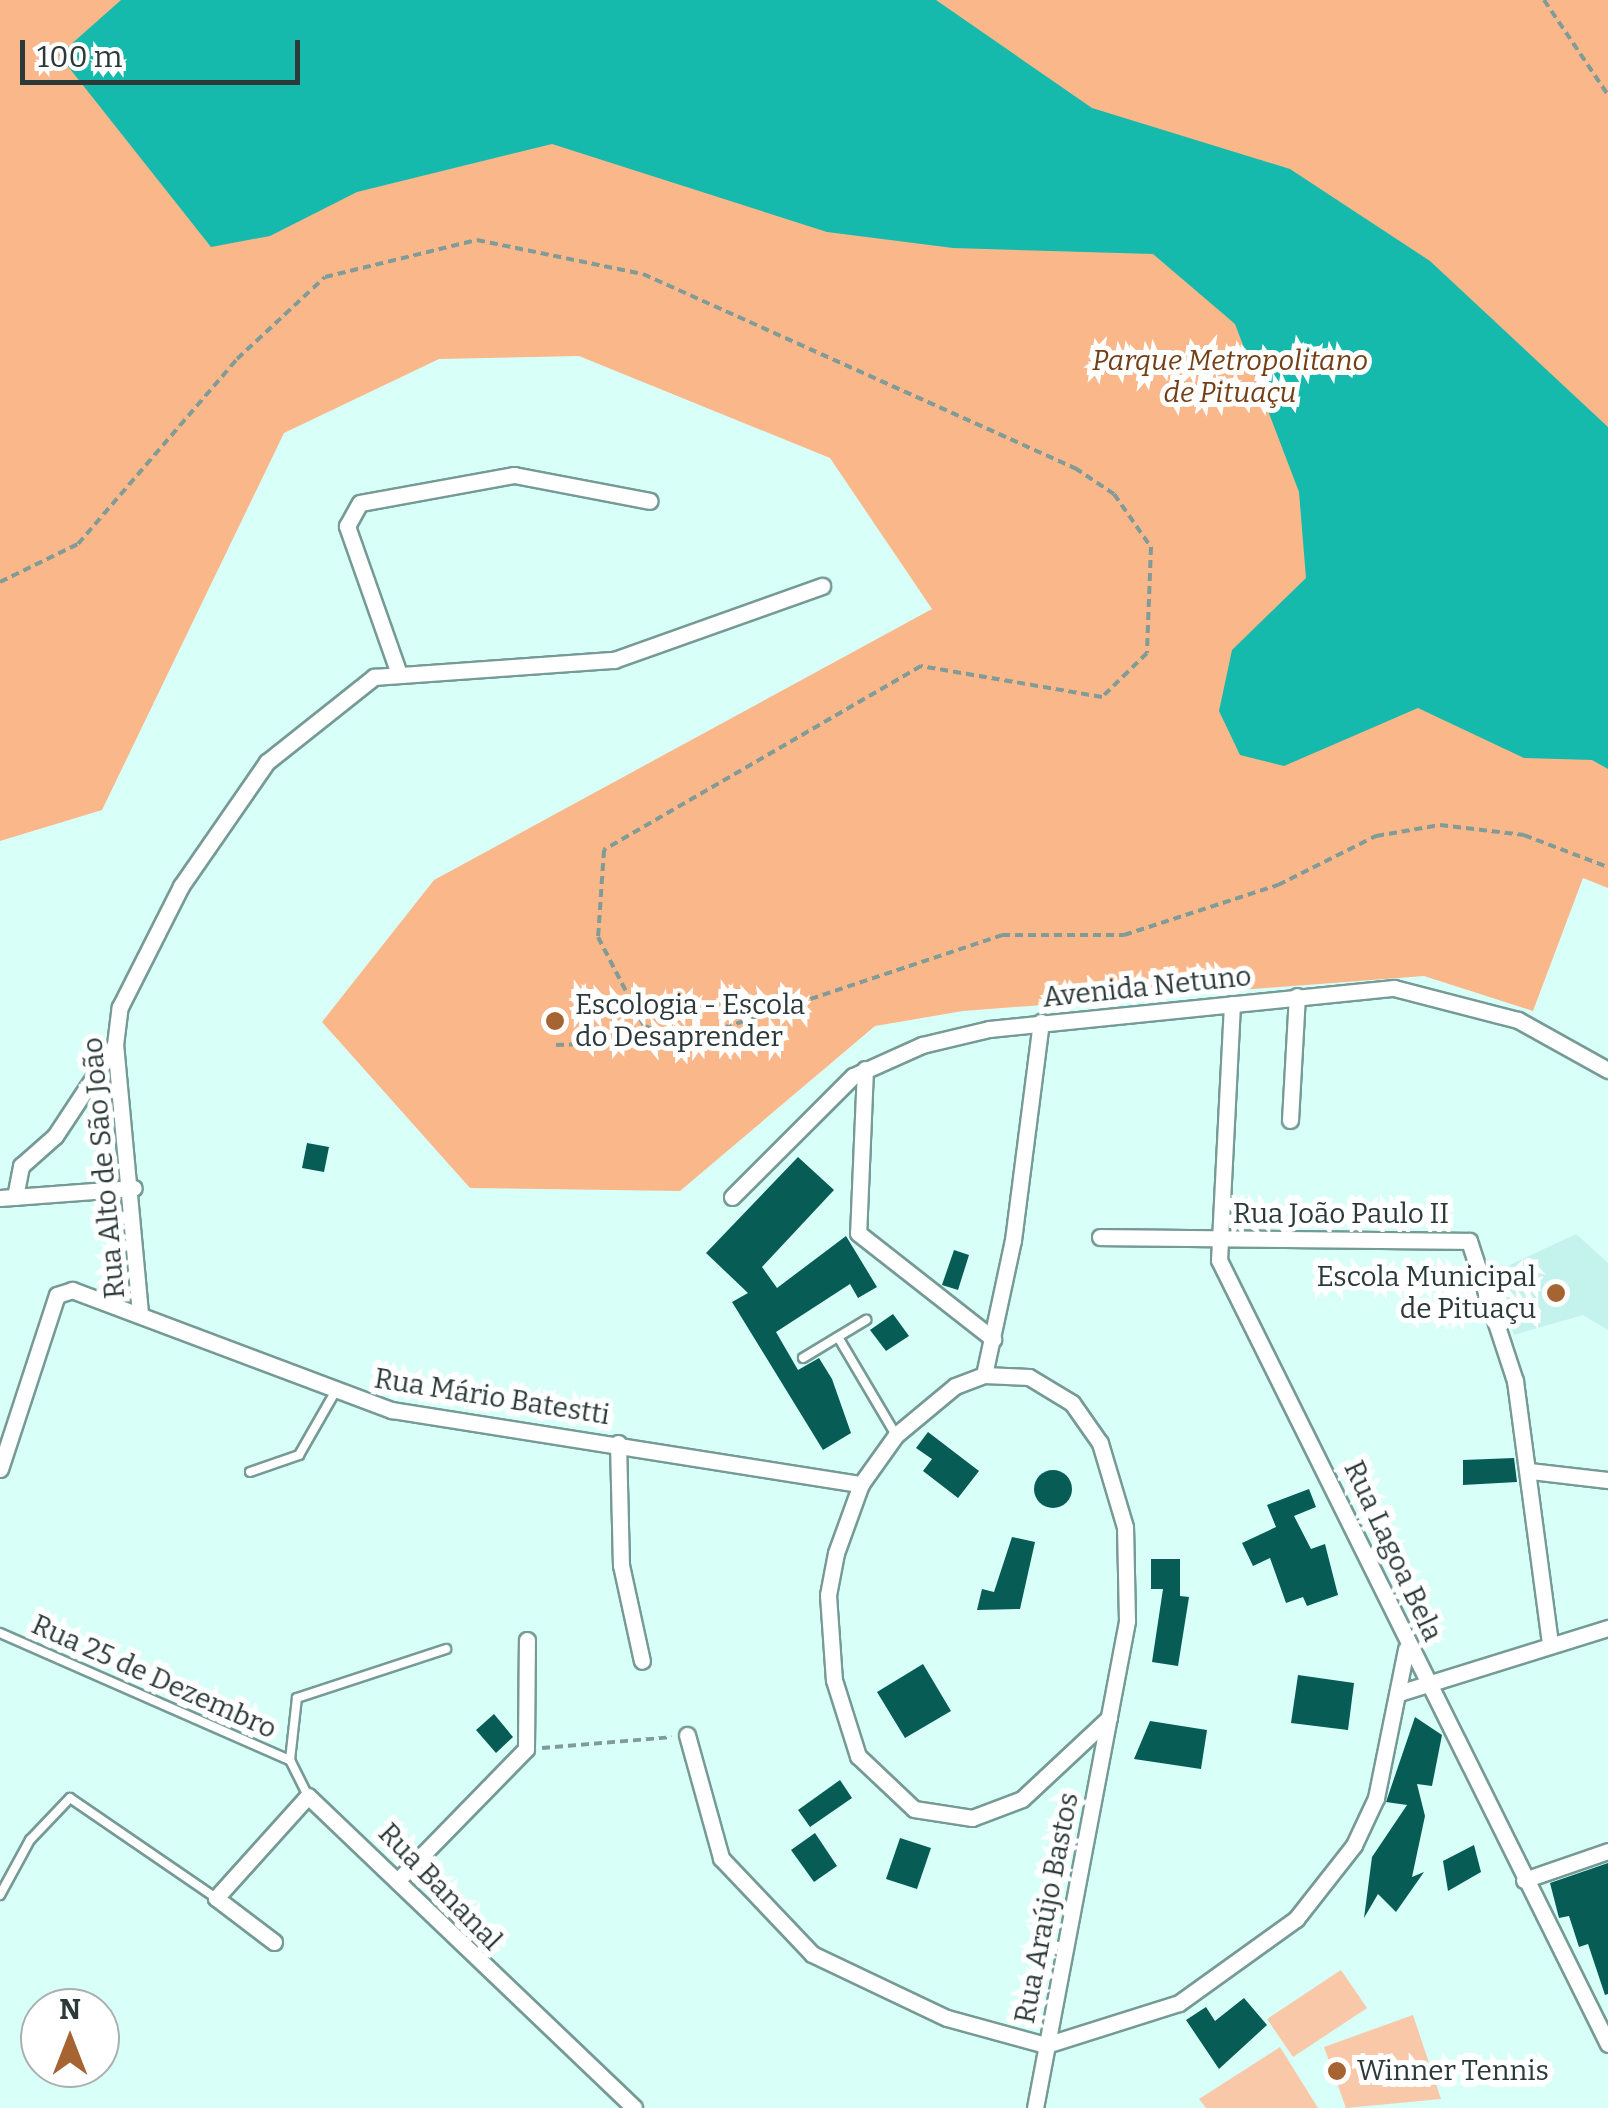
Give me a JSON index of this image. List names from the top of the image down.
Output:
{
  "streets": {
    "street": [
      "Avenida Netuno",
      "Rua Alto de São João",
      "Rua João Paulo II",
      "Rua Mário Batestti",
      "Rua Lagoa Bela",
      "Rua Bananal",
      "Rua Araújo Bastos"
    ],
    "lane": ["Rua 25 de Dezembro"]
  },
  "crossings": [
    ["Rua Alto de São João", "Rua Mário Batestti"],
    ["Rua João Paulo II", "Rua Lagoa Bela"],
    ["Rua Mário Batestti", "Rua Araújo Bastos"]
  ],
  "parks": ["Parque Metropolitano de Pituaçu"],
  "places": ["Escologia - Escola do Desaprender", "Escola Municipal de Pituaçu", "Winner Tennis"],
  "scale_bar": "100 m",
  "north": "top"
}
